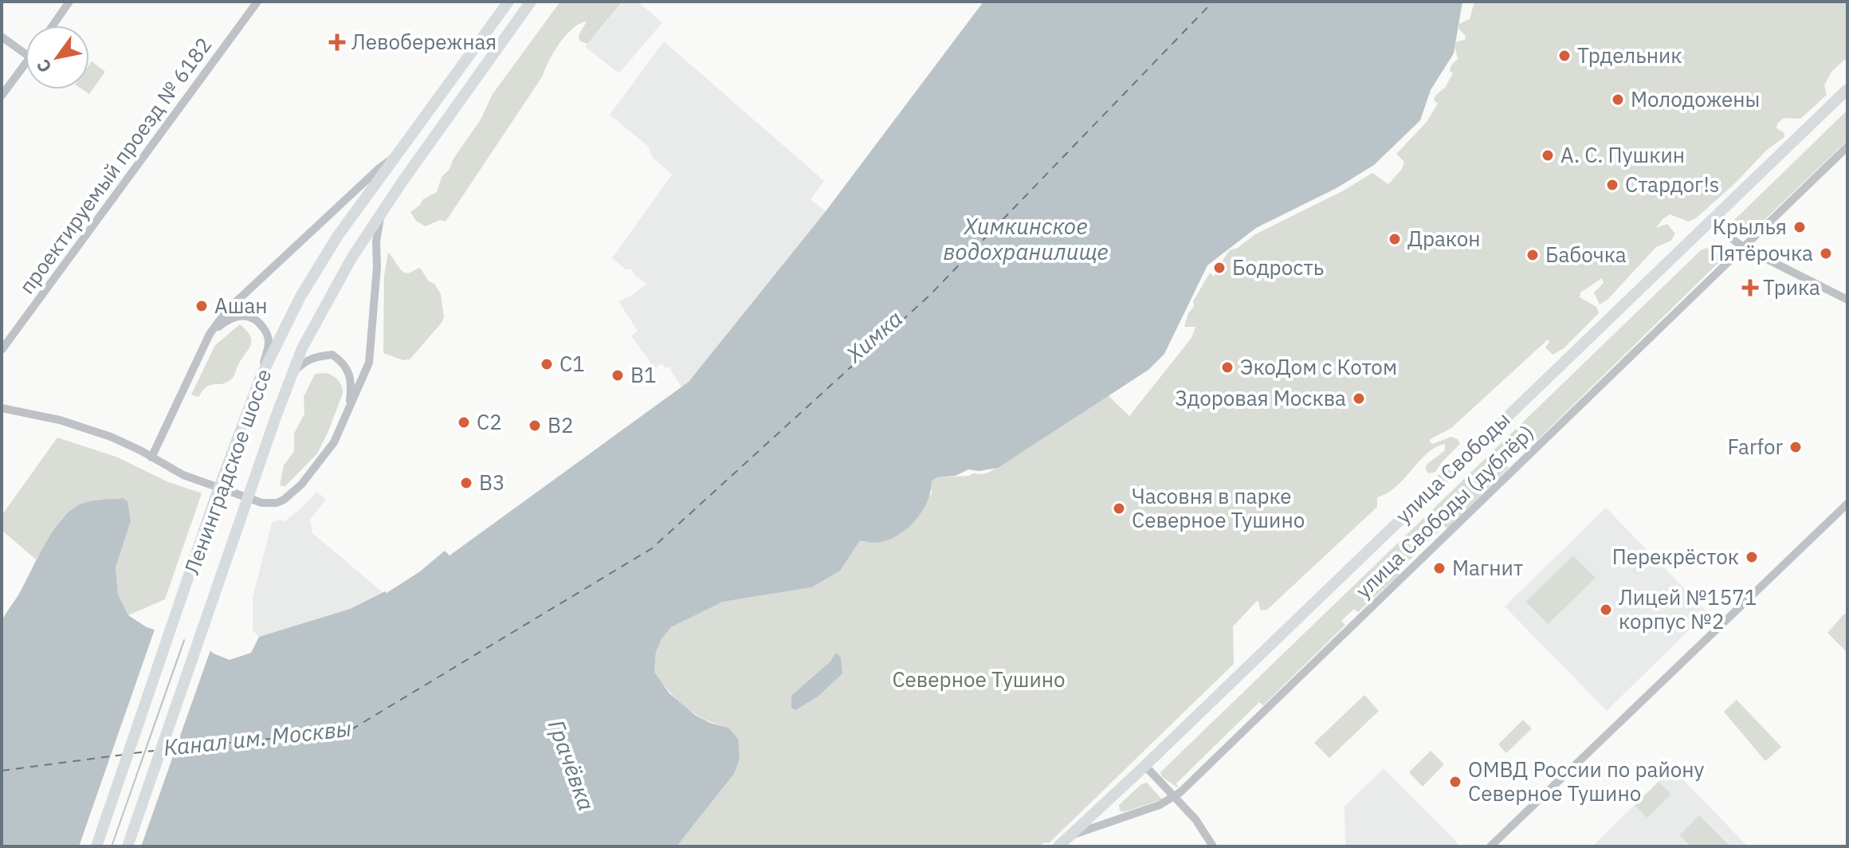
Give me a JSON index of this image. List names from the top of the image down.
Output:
{
  "streets": {
    "main road": ["улица Свободы", "Ленинградское шоссе"],
    "street": ["проектируемый проезд № 6182", "улица Свободы (дублёр)"]
  },
  "crossings": [
    ["улица Свободы", "улица Свободы (дублёр)"]
  ],
  "water": [
    "Химкинское водохранилище",
    "Химка",
    "Канал им. Москвы",
    "Грачёвка"
  ],
  "parks": ["Северное Тушино"],
  "places": {
    "health": ["Левобережная", "Трика"],
    "other": [
      "Трдельник",
      "Молодожены",
      "А. С. Пушкин",
      "Стардог!s",
      "Крылья",
      "Дракон",
      "Пятёрочка",
      "Бабочка",
      "Бодрость",
      "Ашан",
      "C1",
      "ЭкоДом с Котом",
      "B1",
      "Здоровая Москва",
      "C2",
      "B2",
      "Farfor",
      "B3",
      "Часовня в парке Северное Тушино",
      "Перекрёсток",
      "Магнит",
      "Лицей №1571 корпус №2",
      "ОМВД России по району Северное Тушино"
    ]
  },
  "north": "bottom left"
}
